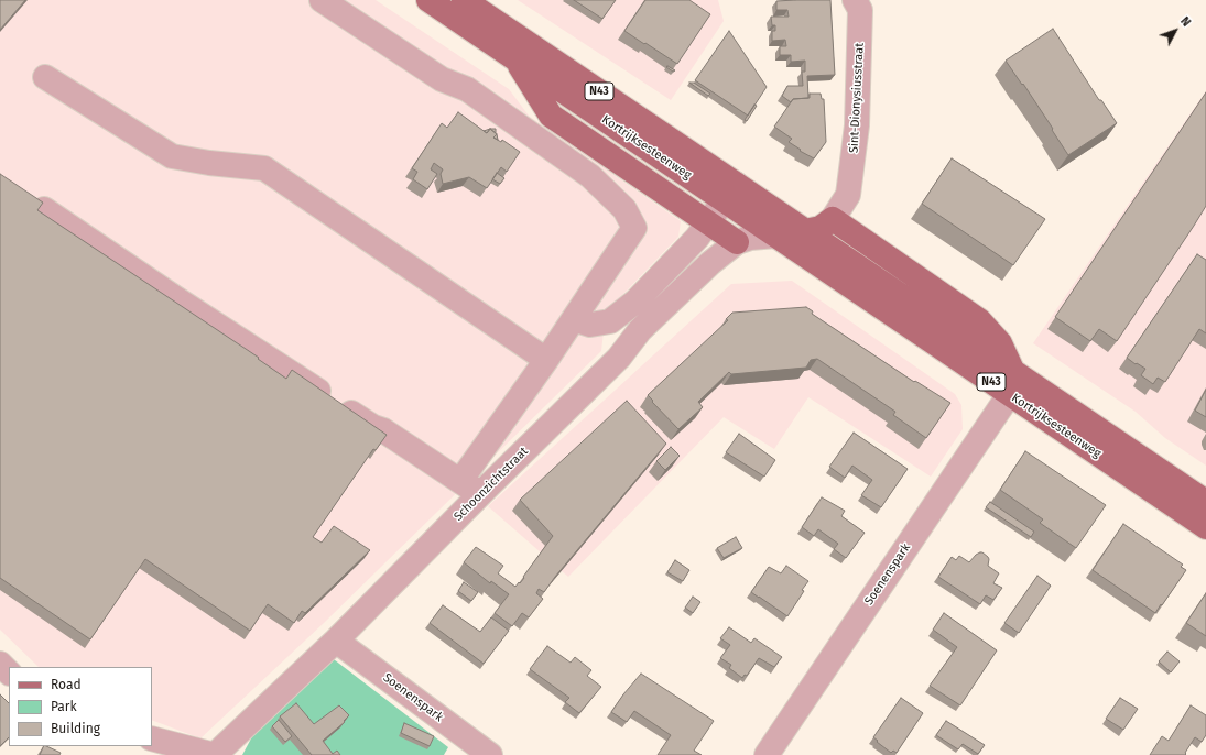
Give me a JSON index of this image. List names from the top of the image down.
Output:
{
  "streets": {
    "main road": ["N43", "Kortrijksesteenweg"],
    "street": ["Sint-Dionysiusstraat", "Schoonzichtstraat", "Soenenspark"]
  },
  "crossings": [
    ["N43", "Sint-Dionysiusstraat"],
    ["N43", "Kortrijksesteenweg"],
    ["N43", "Schoonzichtstraat"],
    ["N43", "Soenenspark"],
    ["Kortrijksesteenweg", "Schoonzichtstraat"],
    ["Kortrijksesteenweg", "Soenenspark"],
    ["Schoonzichtstraat", "Soenenspark"]
  ],
  "legend": ["Road", "Park", "Building"],
  "north": "top right"
}
